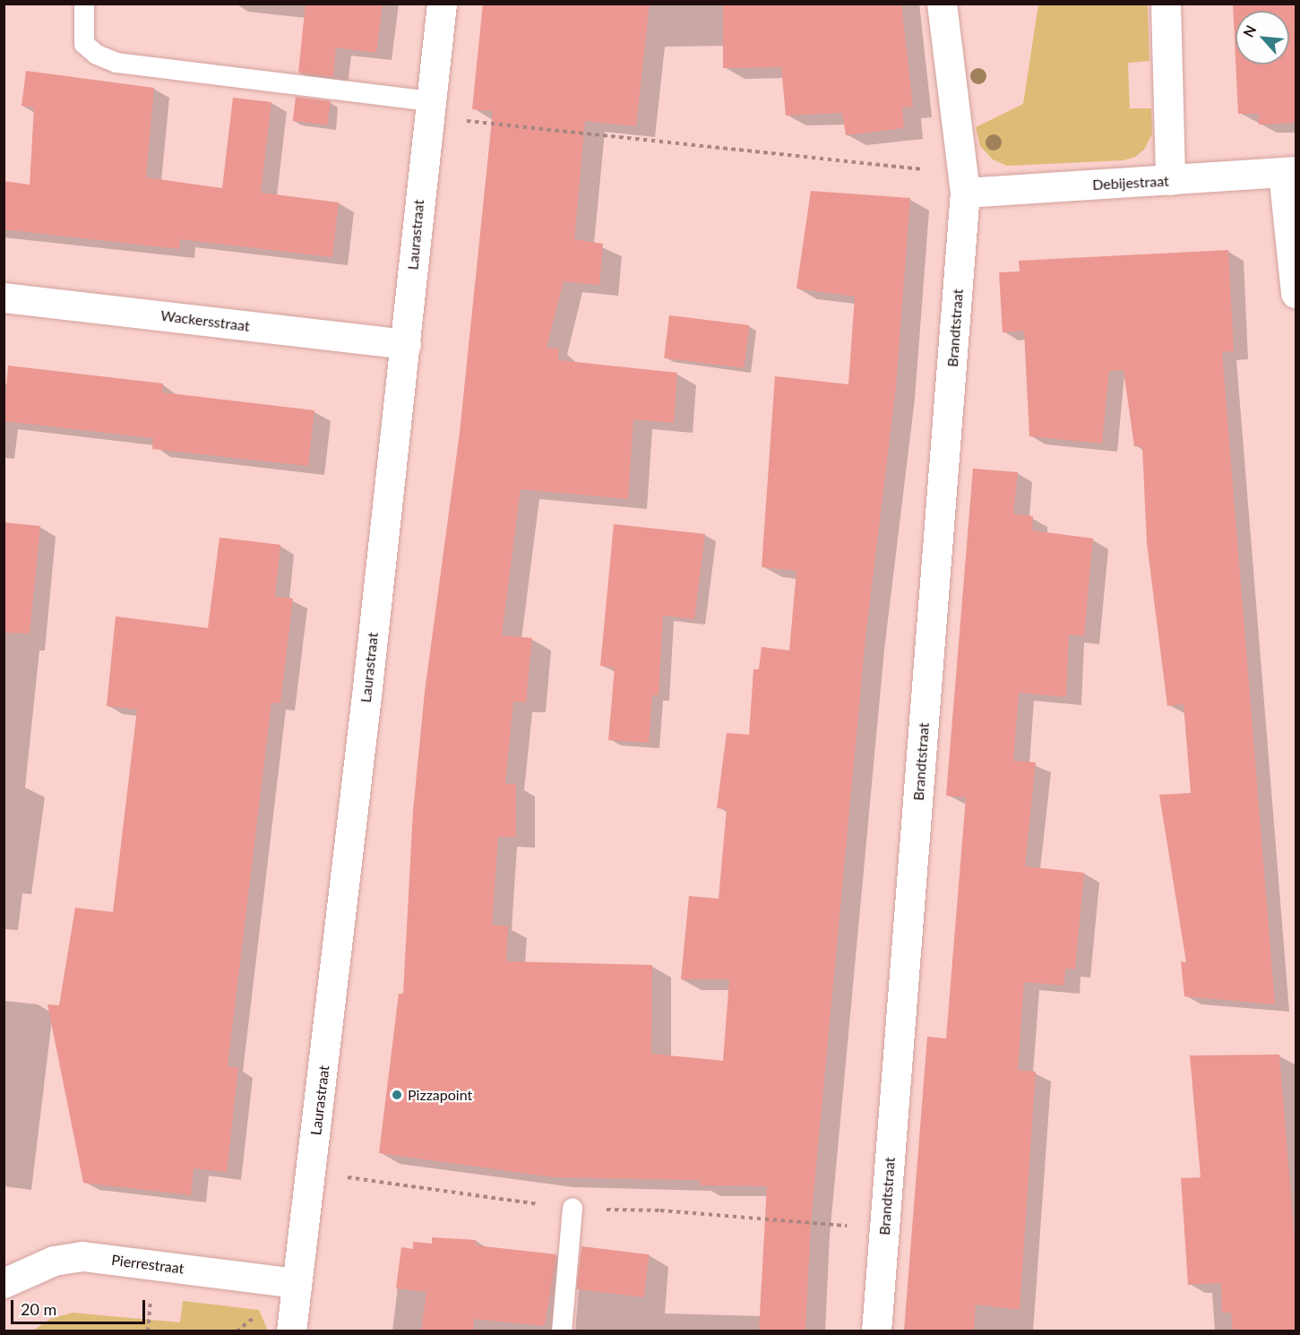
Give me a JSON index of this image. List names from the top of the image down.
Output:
{
  "streets": {
    "street": [
      "Debijestraat",
      "Laurastraat",
      "Wackersstraat",
      "Brandtstraat",
      "Pierrestraat"
    ]
  },
  "crossings": [
    ["Debijestraat", "Brandtstraat"],
    ["Laurastraat", "Wackersstraat"],
    ["Laurastraat", "Pierrestraat"]
  ],
  "places": ["Pizzapoint"],
  "scale_bar": "20 m",
  "north": "top left"
}
